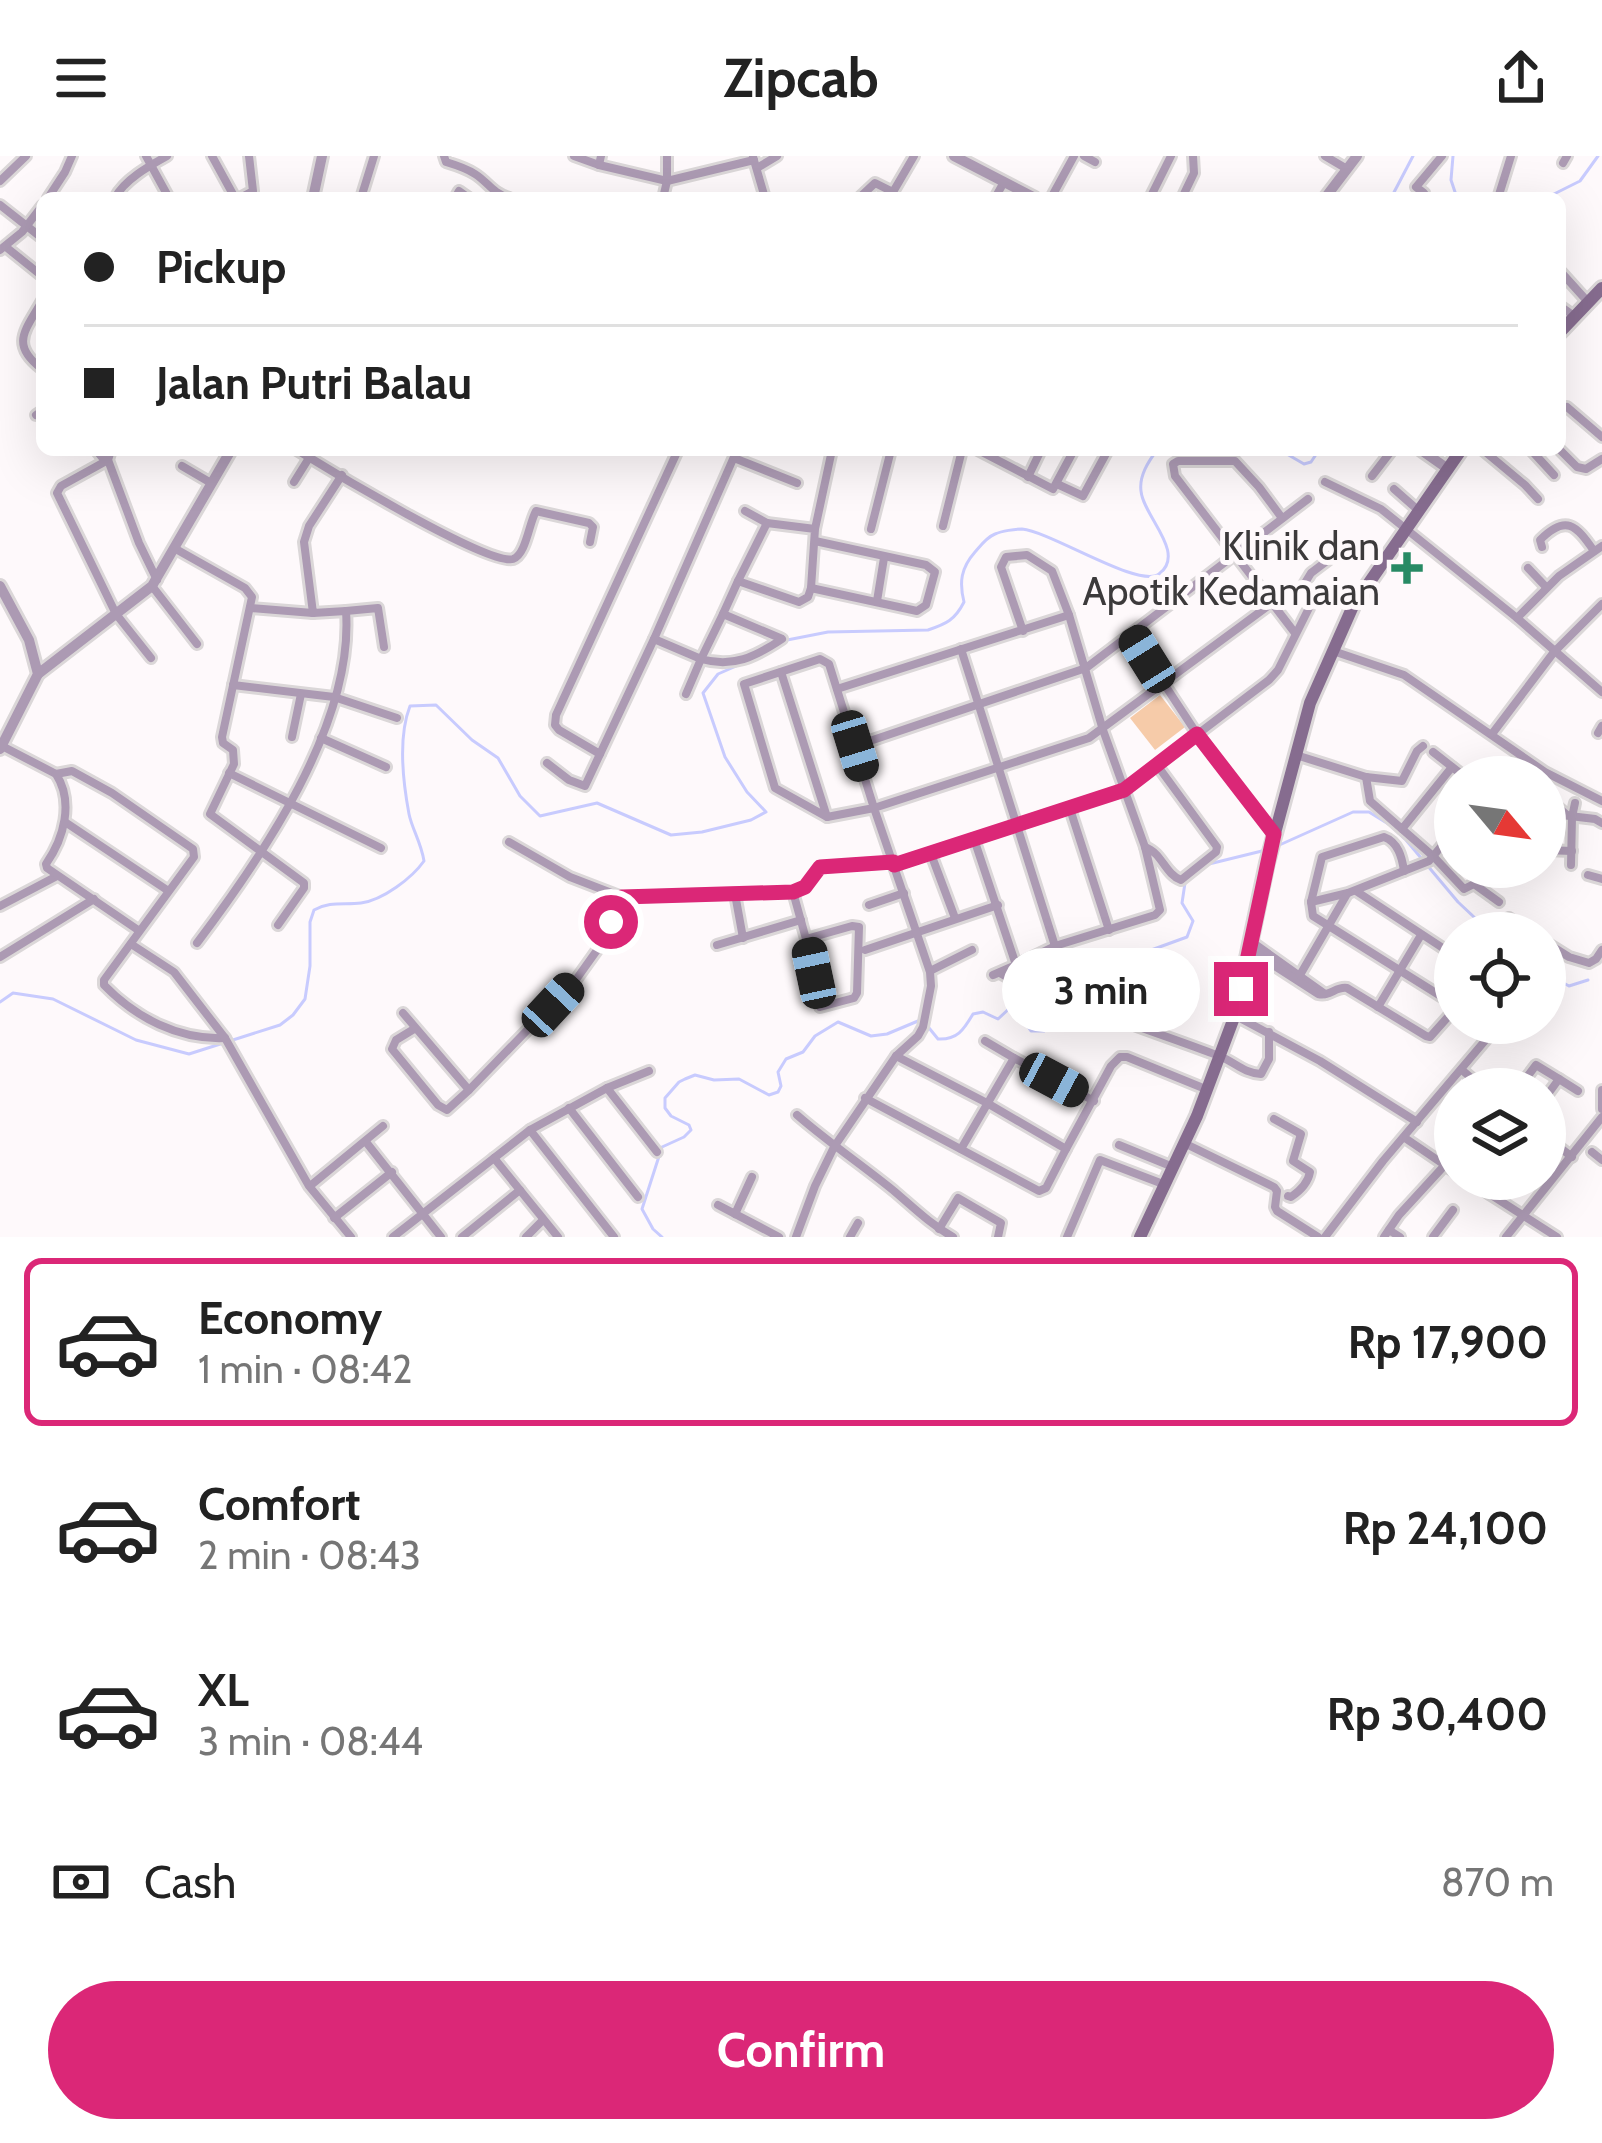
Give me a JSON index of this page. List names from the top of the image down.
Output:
{
  "places": {
    "health": ["Klinik dan Apotik Kedamaian"]
  },
  "north": "bottom right",
  "page": {
    "header": "Zipcab",
    "banner": ["Pickup", "Jalan Putri Balau"],
    "bubble": "3 min",
    "list": [
      {
        "name": "Economy",
        "note": "1 min · 08:42",
        "value": "Rp 17,900"
      },
      {
        "name": "Comfort",
        "note": "2 min · 08:43",
        "value": "Rp 24,100"
      },
      {
        "name": "XL",
        "note": "3 min · 08:44",
        "value": "Rp 30,400"
      }
    ],
    "pay": ["Cash", "870 m"],
    "buttons": "Confirm"
  }
}
